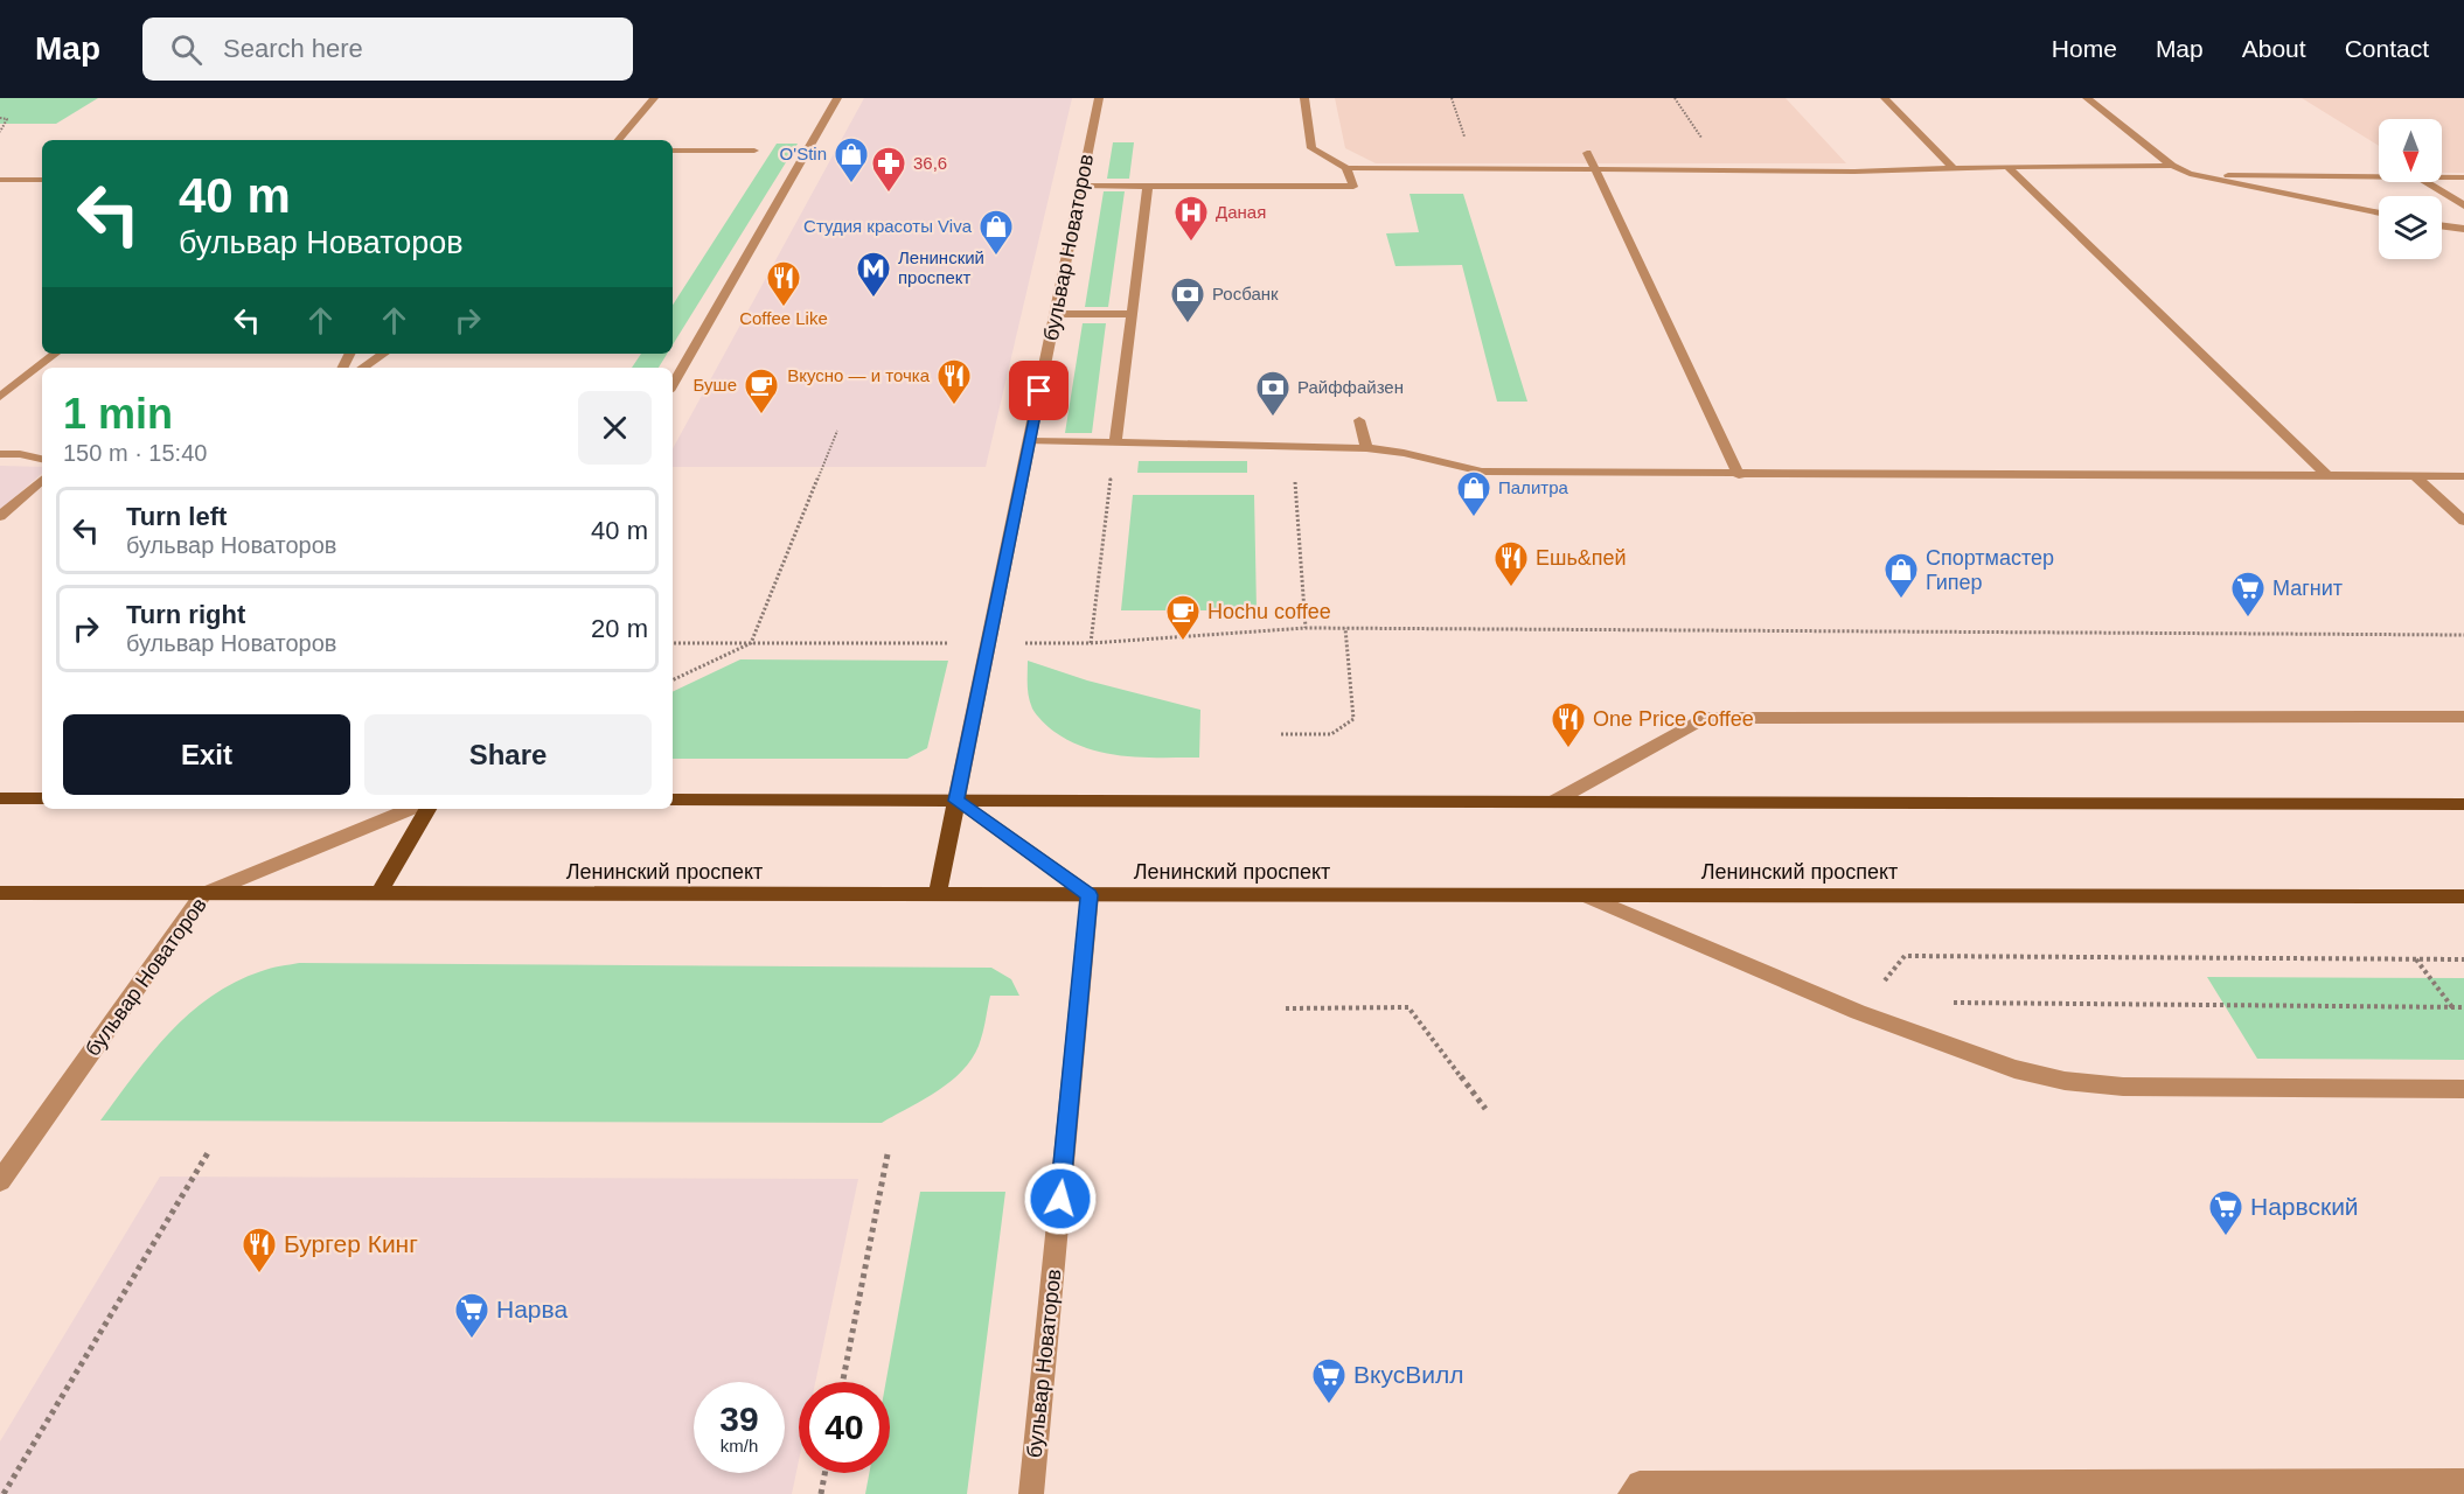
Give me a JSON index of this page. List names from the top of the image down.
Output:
{
  "streets": {
    "main road": ["Ленинский проспект"],
    "street": ["бульвар Новаторов"]
  },
  "crossings": [
    ["бульвар Новаторов", "Ленинский проспект"]
  ],
  "places": {
    "shop": [
      "O'Stin",
      "Студия красоты Viva",
      "Палитра",
      "Спортмастер Гипер"
    ],
    "pharmacy": ["36,6"],
    "hospital": ["Даная"],
    "metro station": ["Ленинский проспект"],
    "restaurant": [
      "Coffee Like",
      "Вкусно — и точка",
      "Ешь&пей",
      "One Price Coffee",
      "Бургер Кинг"
    ],
    "bank": ["Росбанк", "Райффайзен"],
    "cafe": ["Буше", "Hochu coffee"],
    "supermarket": [
      "Магнит",
      "Нарвский",
      "Нарва",
      "ВкусВилл"
    ]
  },
  "north": "bottom",
  "page": {
    "header": "Map",
    "search": "Search here",
    "nav": [
      "Home",
      "Map",
      "About",
      "Contact"
    ],
    "turn": ["40 m", "бульвар Новаторов"],
    "heading": ["1 min", "150 m · 15:40"],
    "list": [
      {
        "name": "Turn left",
        "note": "бульвар Новаторов",
        "value": "40 m"
      },
      {
        "name": "Turn right",
        "note": "бульвар Новаторов",
        "value": "20 m"
      }
    ],
    "buttons": ["Exit", "Share"],
    "speed": "39 km/h",
    "limit": "40"
  }
}
